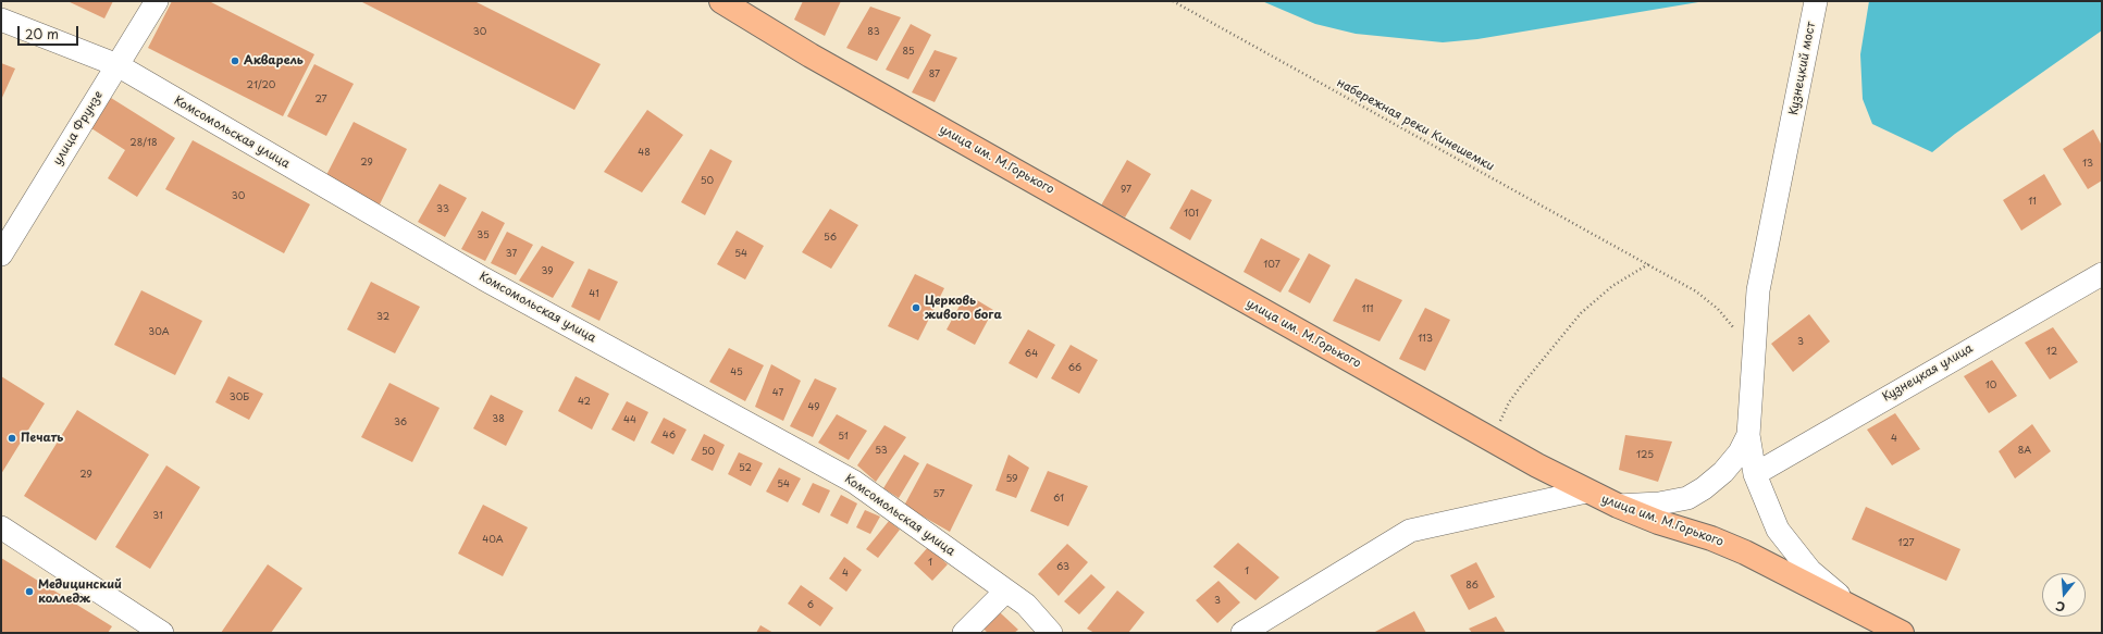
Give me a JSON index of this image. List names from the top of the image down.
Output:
{
  "streets": {
    "main road": ["улица им. М.Горького"],
    "street": [
      "Кузнецкий мост",
      "улица Фрунзе",
      "Комсомольская улица",
      "Кузнецкая улица"
    ],
    "path": ["набережная реки Кинешемки"]
  },
  "crossings": [
    ["Кузнецкий мост", "набережная реки Кинешемки"],
    ["улица Фрунзе", "Комсомольская улица"]
  ],
  "places": [
    "Акварель",
    "Церковь живого бога",
    "Печать",
    "Медицинский колледж"
  ],
  "house_numbers": [
    "30",
    "83",
    "85",
    "87",
    "21/20",
    "27",
    "28/18",
    "48",
    "29",
    "13",
    "50",
    "97",
    "30",
    "11",
    "33",
    "101",
    "35",
    "56",
    "37",
    "54",
    "107",
    "39",
    "41",
    "111",
    "32",
    "30А",
    "113",
    "3",
    "12",
    "64",
    "66",
    "45",
    "10",
    "47",
    "30Б",
    "42",
    "49",
    "38",
    "44",
    "36",
    "46",
    "51",
    "4",
    "53",
    "8А",
    "50",
    "125",
    "52",
    "29",
    "59",
    "54",
    "57",
    "61",
    "31",
    "40А",
    "127",
    "1",
    "63",
    "1",
    "4",
    "86",
    "3",
    "6"
  ],
  "scale_bar": "20 m",
  "north": "bottom"
}
